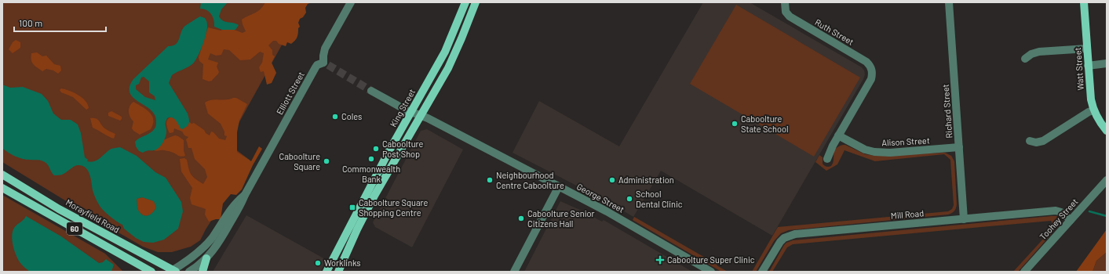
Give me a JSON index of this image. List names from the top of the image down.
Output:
{
  "streets": {
    "main road": [
      "Watt Street",
      "King Street",
      "Morayfield Road",
      "60"
    ],
    "street": [
      "Ruth Street",
      "Elliott Street",
      "Richard Street",
      "Alison Street",
      "George Street",
      "Mill Road",
      "Toohey Street"
    ]
  },
  "crossings": [
    ["Ruth Street", "Alison Street"],
    ["Elliott Street", "Morayfield Road"],
    ["King Street", "George Street"],
    ["Richard Street", "Alison Street"],
    ["Richard Street", "Mill Road"],
    ["Mill Road", "Toohey Street"]
  ],
  "places": {
    "other": [
      "Coles",
      "Caboolture State School",
      "Caboolture Post Shop",
      "Commonwealth Bank",
      "Caboolture Square",
      "Neighbourhood Centre Caboolture",
      "Administration",
      "School Dental Clinic",
      "Caboolture Senior Citizens Hall",
      "Worklinks"
    ],
    "transit": ["Caboolture Square Shopping Centre"],
    "health": ["Caboolture Super Clinic"]
  },
  "scale_bar": "100 m"
}
